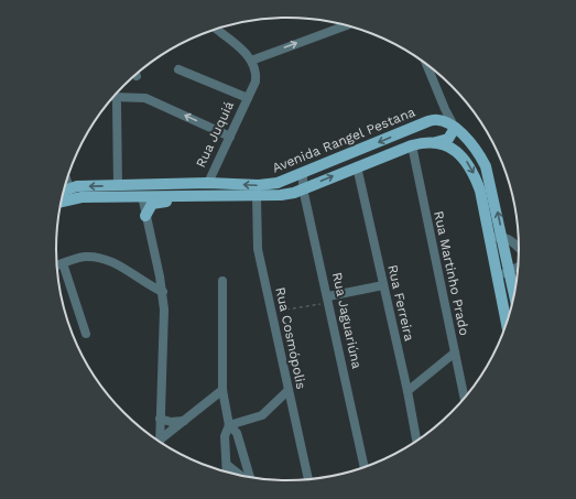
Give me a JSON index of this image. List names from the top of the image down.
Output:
{
  "streets": {
    "main road": ["Rua Juquiá", "Avenida Rangel Pestana"],
    "street": [
      "Rua Martinho Prado",
      "Rua Ferreira",
      "Rua Jaguariúna",
      "Rua Cosmópolis"
    ]
  },
  "crossings": [
    ["Rua Juquiá", "Avenida Rangel Pestana"],
    ["Avenida Rangel Pestana", "Rua Jaguariúna"]
  ]
}
